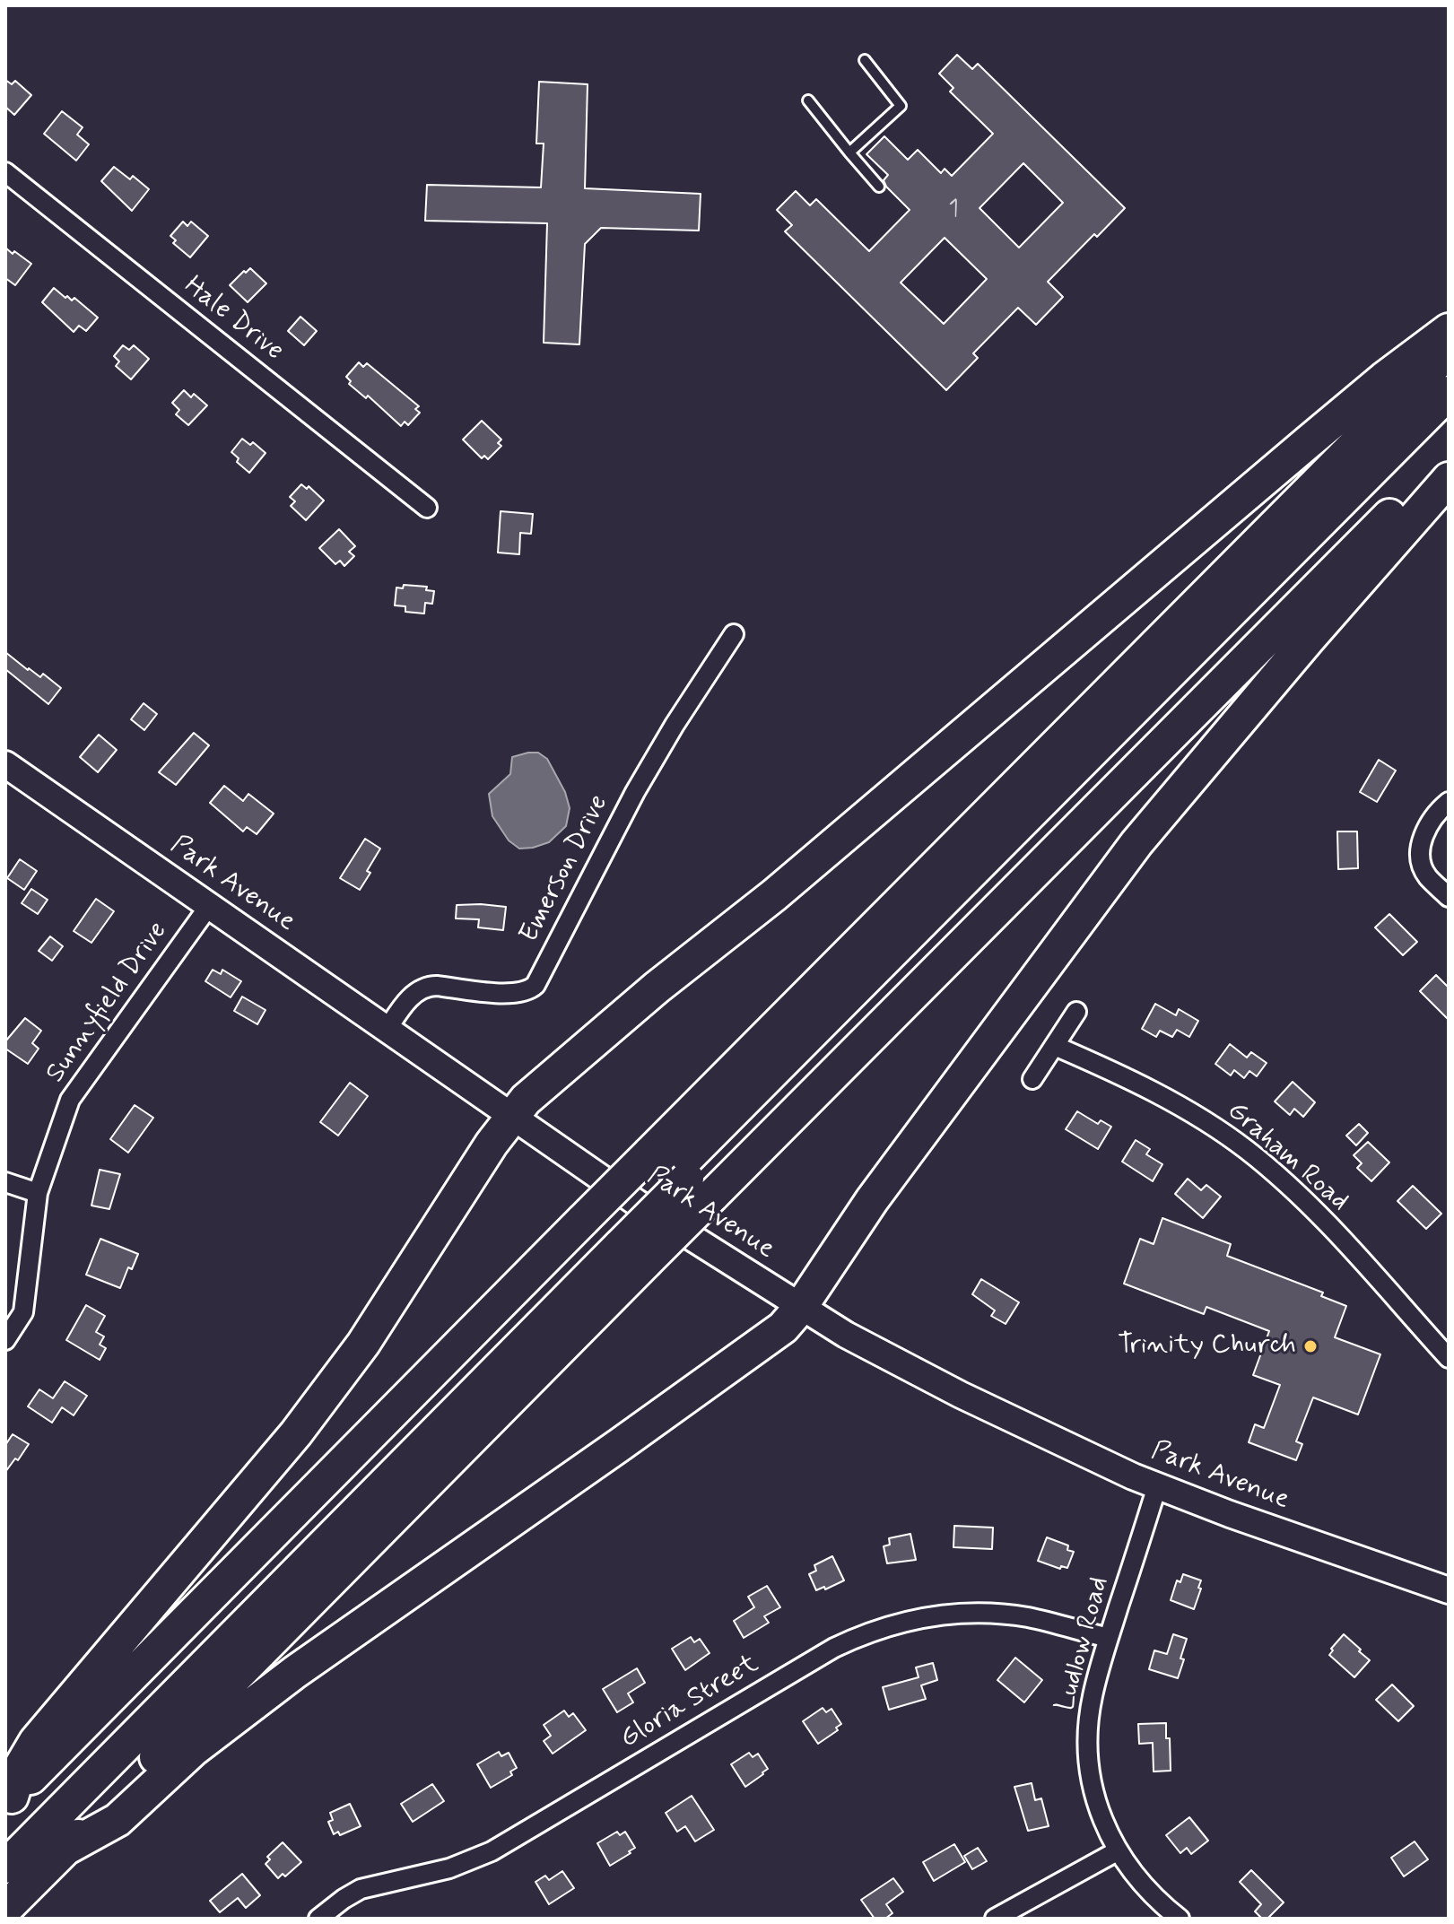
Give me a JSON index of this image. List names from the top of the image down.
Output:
{
  "streets": {
    "main road": ["Park Avenue"],
    "street": [
      "Hale Drive",
      "Emerson Drive",
      "Sunnyfield Drive",
      "Graham Road",
      "Ludlow Road",
      "Gloria Street"
    ]
  },
  "crossings": [
    ["Emerson Drive", "Park Avenue"],
    ["Park Avenue", "Sunnyfield Drive"],
    ["Park Avenue", "Ludlow Road"],
    ["Ludlow Road", "Gloria Street"]
  ],
  "places": ["Trinity Church"],
  "house_numbers": ["1"]
}
